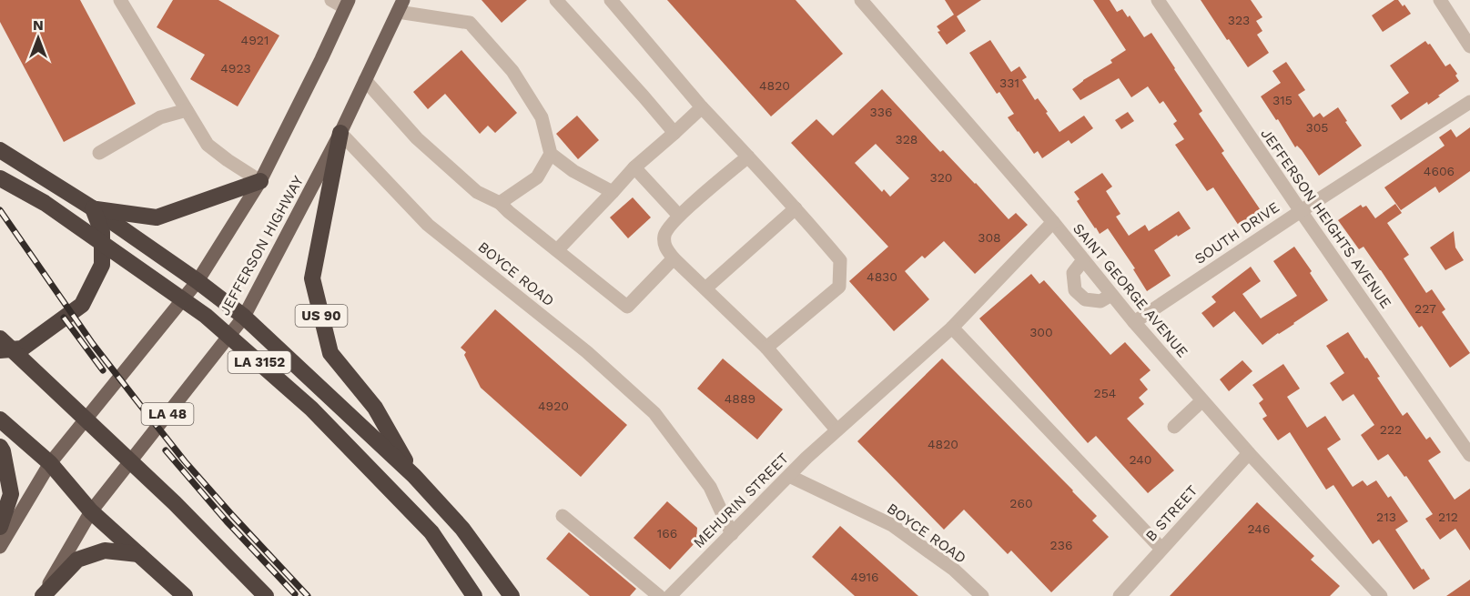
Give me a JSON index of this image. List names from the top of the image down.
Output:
{
  "streets": {
    "highway": ["US 90", "LA 3152"],
    "main road": ["JEFFERSON HIGHWAY", "LA 48"],
    "street": [
      "JEFFERSON HEIGHTS AVENUE",
      "SOUTH DRIVE",
      "BOYCE ROAD",
      "SAINT GEORGE AVENUE",
      "MEHURIN STREET",
      "B STREET"
    ]
  },
  "crossings": [
    ["JEFFERSON HEIGHTS AVENUE", "SOUTH DRIVE"],
    ["SOUTH DRIVE", "SAINT GEORGE AVENUE"],
    ["JEFFERSON HIGHWAY", "BOYCE ROAD"],
    ["JEFFERSON HIGHWAY", "US 90"],
    ["BOYCE ROAD", "US 90"],
    ["BOYCE ROAD", "MEHURIN STREET"],
    ["SAINT GEORGE AVENUE", "MEHURIN STREET"],
    ["SAINT GEORGE AVENUE", "B STREET"]
  ],
  "house_numbers": [
    "323",
    "4921",
    "4923",
    "331",
    "4820",
    "315",
    "336",
    "305",
    "328",
    "4606",
    "320",
    "308",
    "4830",
    "227",
    "300",
    "254",
    "4889",
    "4920",
    "222",
    "4820",
    "240",
    "260",
    "213",
    "212",
    "246",
    "166",
    "236",
    "4916"
  ],
  "north": "top"
}
